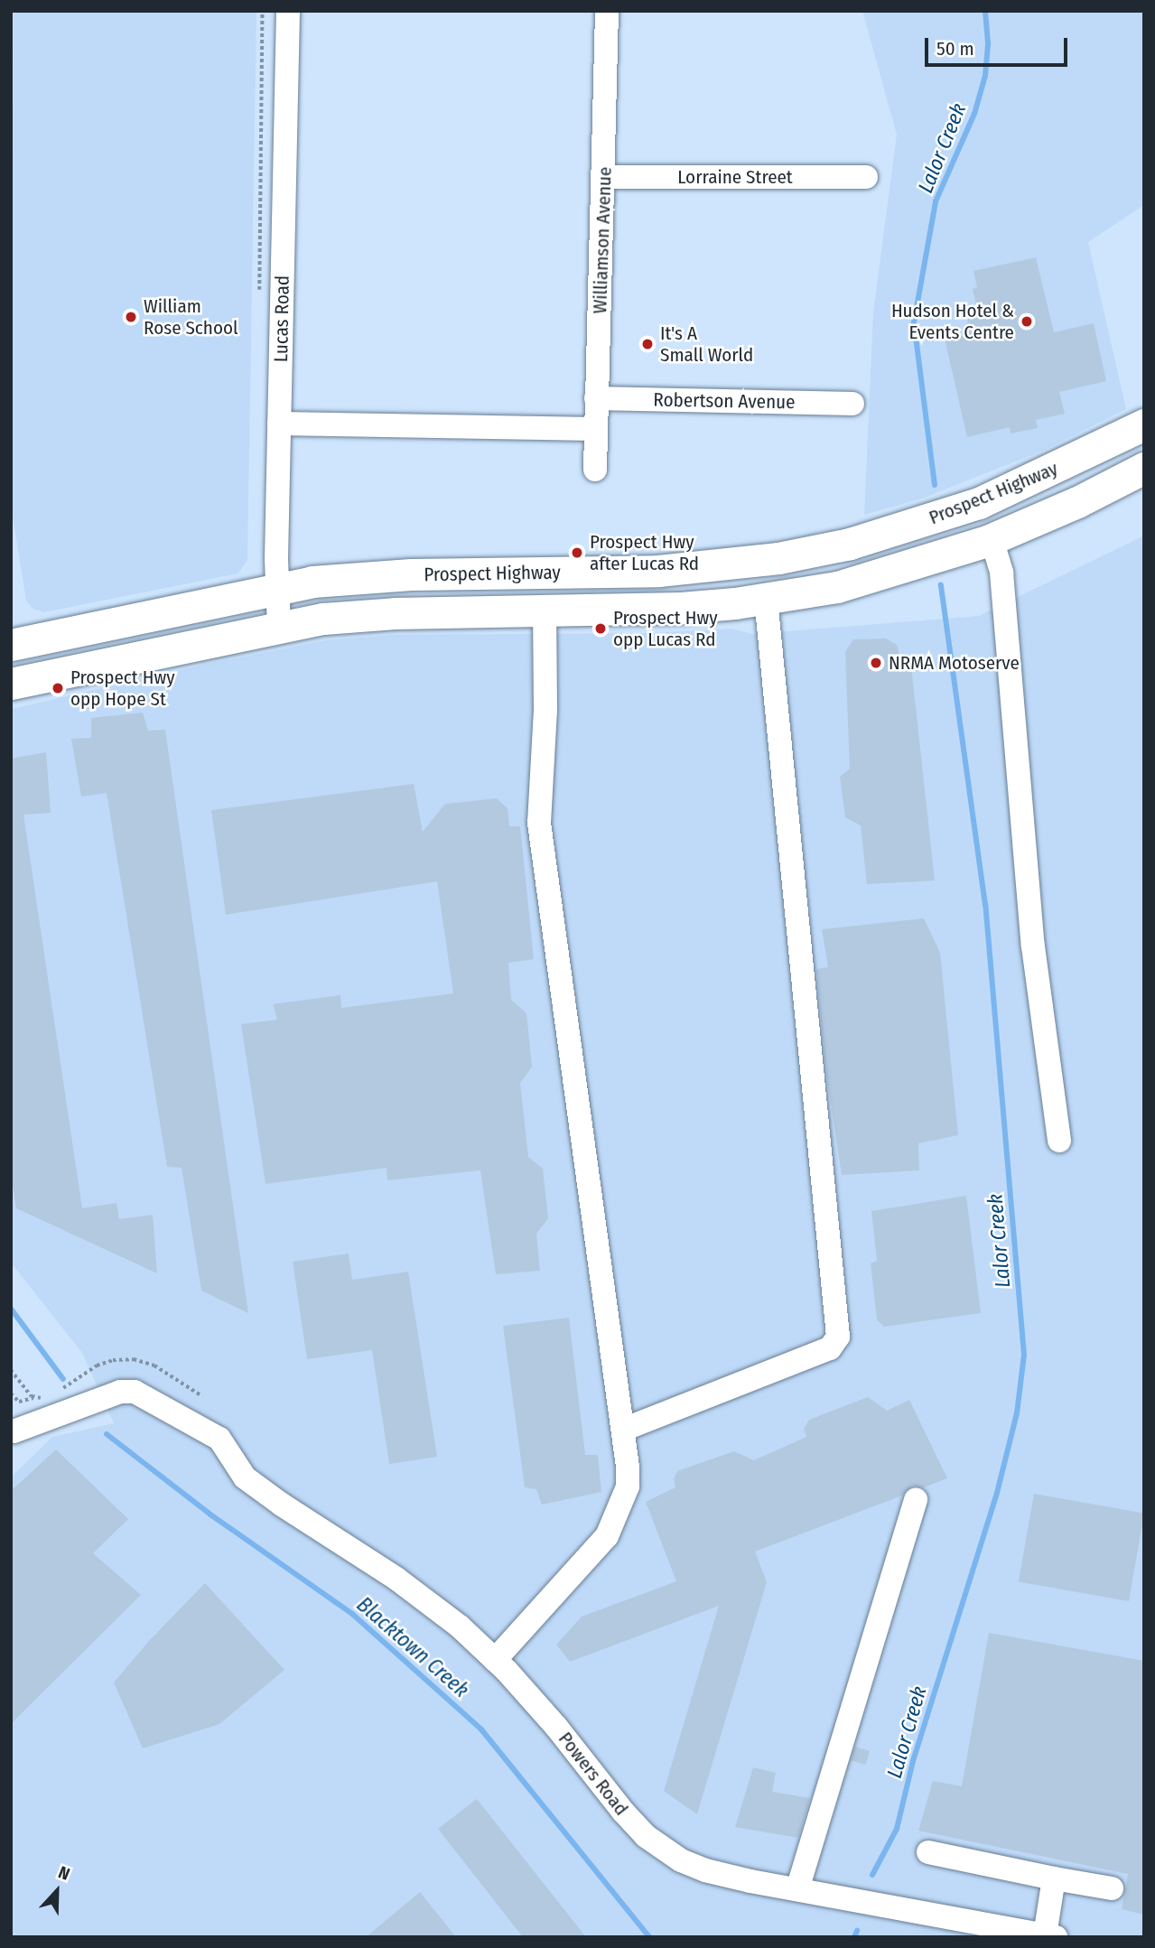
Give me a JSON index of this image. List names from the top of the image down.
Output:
{
  "streets": {
    "main road": ["Prospect Highway"],
    "street": [
      "Lorraine Street",
      "Williamson Avenue",
      "Lucas Road",
      "Robertson Avenue",
      "Powers Road"
    ]
  },
  "crossings": [
    ["Lorraine Street", "Williamson Avenue"],
    ["Williamson Avenue", "Robertson Avenue"],
    ["Lucas Road", "Prospect Highway"]
  ],
  "water": ["Lalor Creek", "Blacktown Creek"],
  "places": [
    "William Rose School",
    "Hudson Hotel & Events Centre",
    "It's A Small World",
    "Prospect Hwy after Lucas Rd",
    "Prospect Hwy opp Lucas Rd",
    "NRMA Motoserve",
    "Prospect Hwy opp Hope St"
  ],
  "scale_bar": "50 m",
  "north": "top"
}
